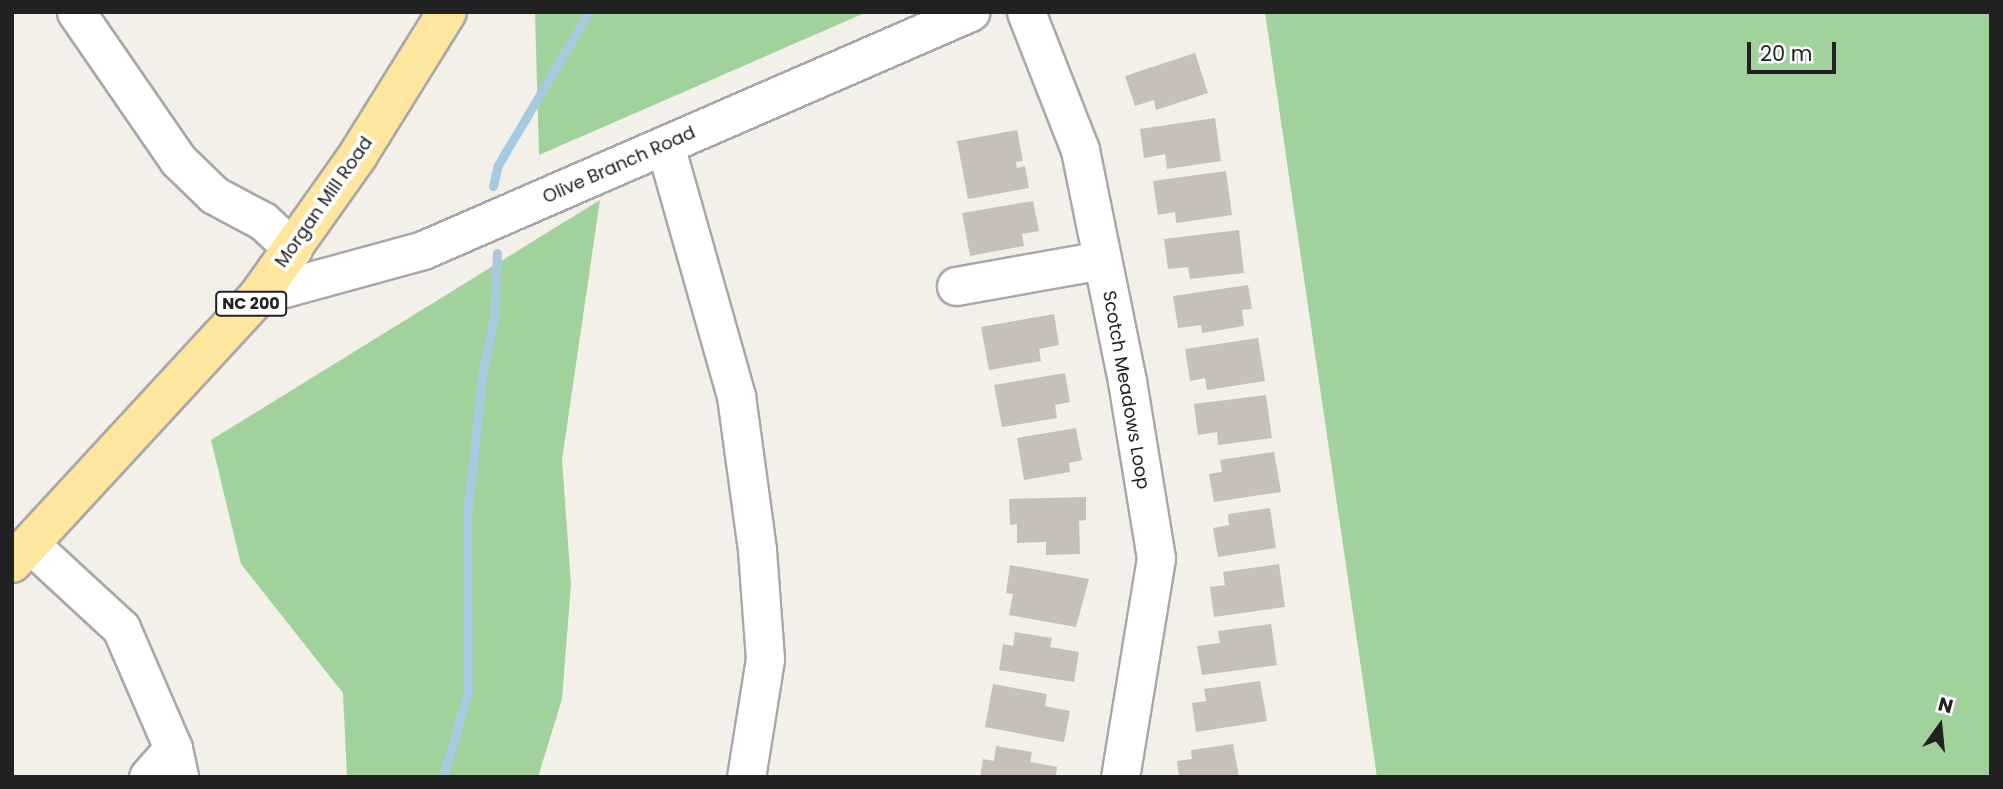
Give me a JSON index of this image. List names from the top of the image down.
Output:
{
  "streets": {
    "main road": ["Morgan Mill Road", "NC 200"],
    "street": ["Olive Branch Road", "Scotch Meadows Loop"]
  },
  "crossings": [
    ["Olive Branch Road", "Morgan Mill Road"]
  ],
  "scale_bar": "20 m",
  "north": "top"
}
